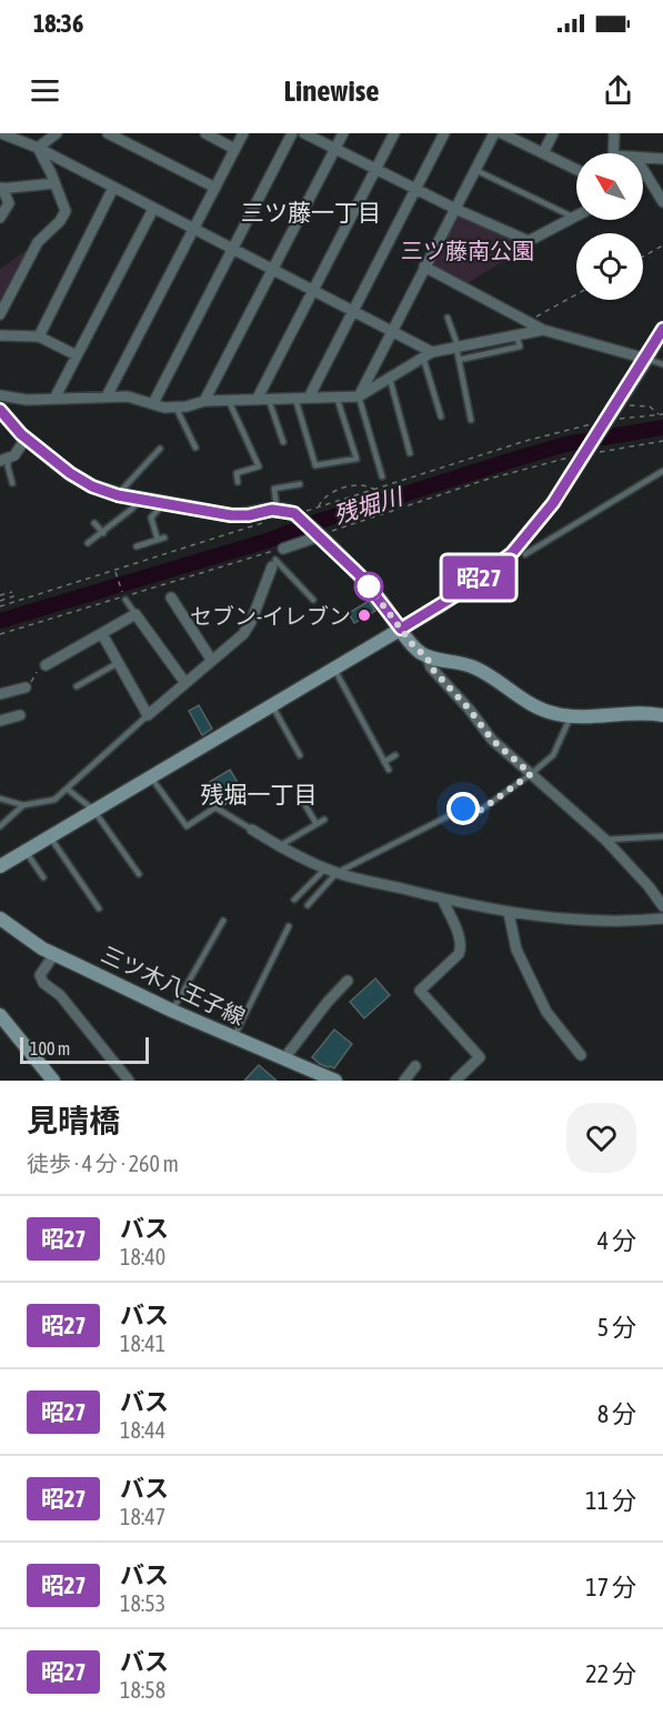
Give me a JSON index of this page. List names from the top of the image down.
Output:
{
  "streets": {
    "street": ["三ツ木八王子線"]
  },
  "districts": ["三ツ藤一丁目", "残堀一丁目"],
  "water": ["残堀川"],
  "parks": ["三ツ藤南公園"],
  "places": ["セブン-イレブン"],
  "lines": ["bus line 昭27"],
  "scale_bar": "100 m",
  "north": "top left",
  "page": {
    "status": "18:36",
    "header": "Linewise",
    "on_map": "昭27",
    "scale": "100 m",
    "heading": ["見晴橋", "徒歩 · 4 分 · 260 m"],
    "list": [
      {
        "mark": "昭27",
        "name": "バス",
        "note": "18:40",
        "value": "4 分"
      },
      {
        "mark": "昭27",
        "name": "バス",
        "note": "18:41",
        "value": "5 分"
      },
      {
        "mark": "昭27",
        "name": "バス",
        "note": "18:44",
        "value": "8 分"
      },
      {
        "mark": "昭27",
        "name": "バス",
        "note": "18:47",
        "value": "11 分"
      },
      {
        "mark": "昭27",
        "name": "バス",
        "note": "18:53",
        "value": "17 分"
      },
      {
        "mark": "昭27",
        "name": "バス",
        "note": "18:58",
        "value": "22 分"
      }
    ]
  }
}
